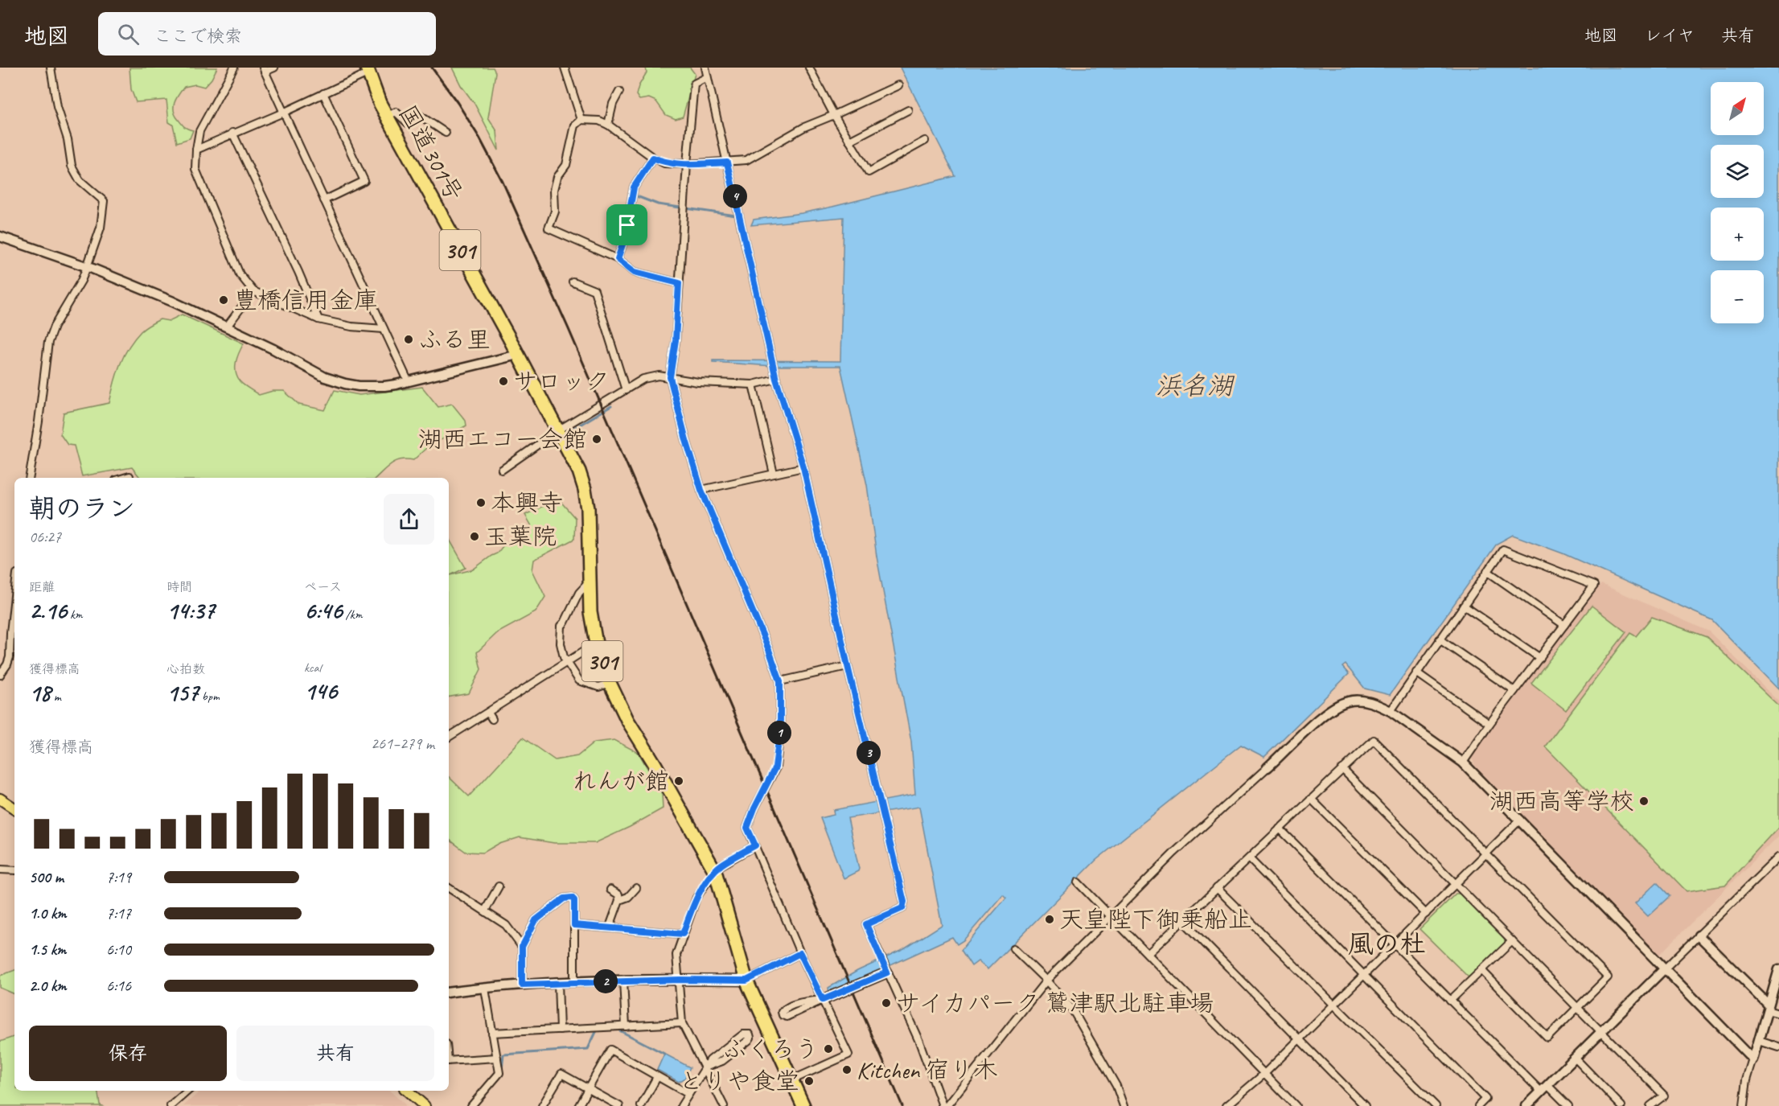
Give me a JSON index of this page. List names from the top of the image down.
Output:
{
  "streets": {
    "highway": ["国道301号", "301"]
  },
  "districts": ["風の杜"],
  "water": ["浜名湖"],
  "places": [
    "豊橋信用金庫",
    "ふる里",
    "サロック",
    "湖西エコー会館",
    "本興寺",
    "玉葉院",
    "れんが館",
    "湖西高等学校",
    "天皇陛下御乗船止",
    "サイカパーク 鷲津駅北駐車場",
    "ふくろう",
    "Kitchen 宿り木",
    "とりや食堂"
  ],
  "north": "top right",
  "page": {
    "header": "地図",
    "search": "ここで検索",
    "nav": ["地図", "レイヤ", "共有"],
    "map_buttons": ["+", "−"],
    "pins": [
      "4",
      "1",
      "3",
      "2"
    ],
    "heading": ["朝のラン", "06:27"],
    "stats": [
      ["距離", "2.16 km"],
      ["時間", "14:37"],
      ["ペース", "6:46 /km"],
      ["獲得標高", "18 m"],
      ["心拍数", "157 bpm"],
      ["kcal", "146"]
    ],
    "chart": ["獲得標高", "261–279 m"],
    "list": [
      {
        "name": "500 m",
        "note": "7:19"
      },
      {
        "name": "1.0 km",
        "note": "7:17"
      },
      {
        "name": "1.5 km",
        "note": "6:10"
      },
      {
        "name": "2.0 km",
        "note": "6:16"
      }
    ],
    "buttons": ["保存", "共有"]
  }
}
